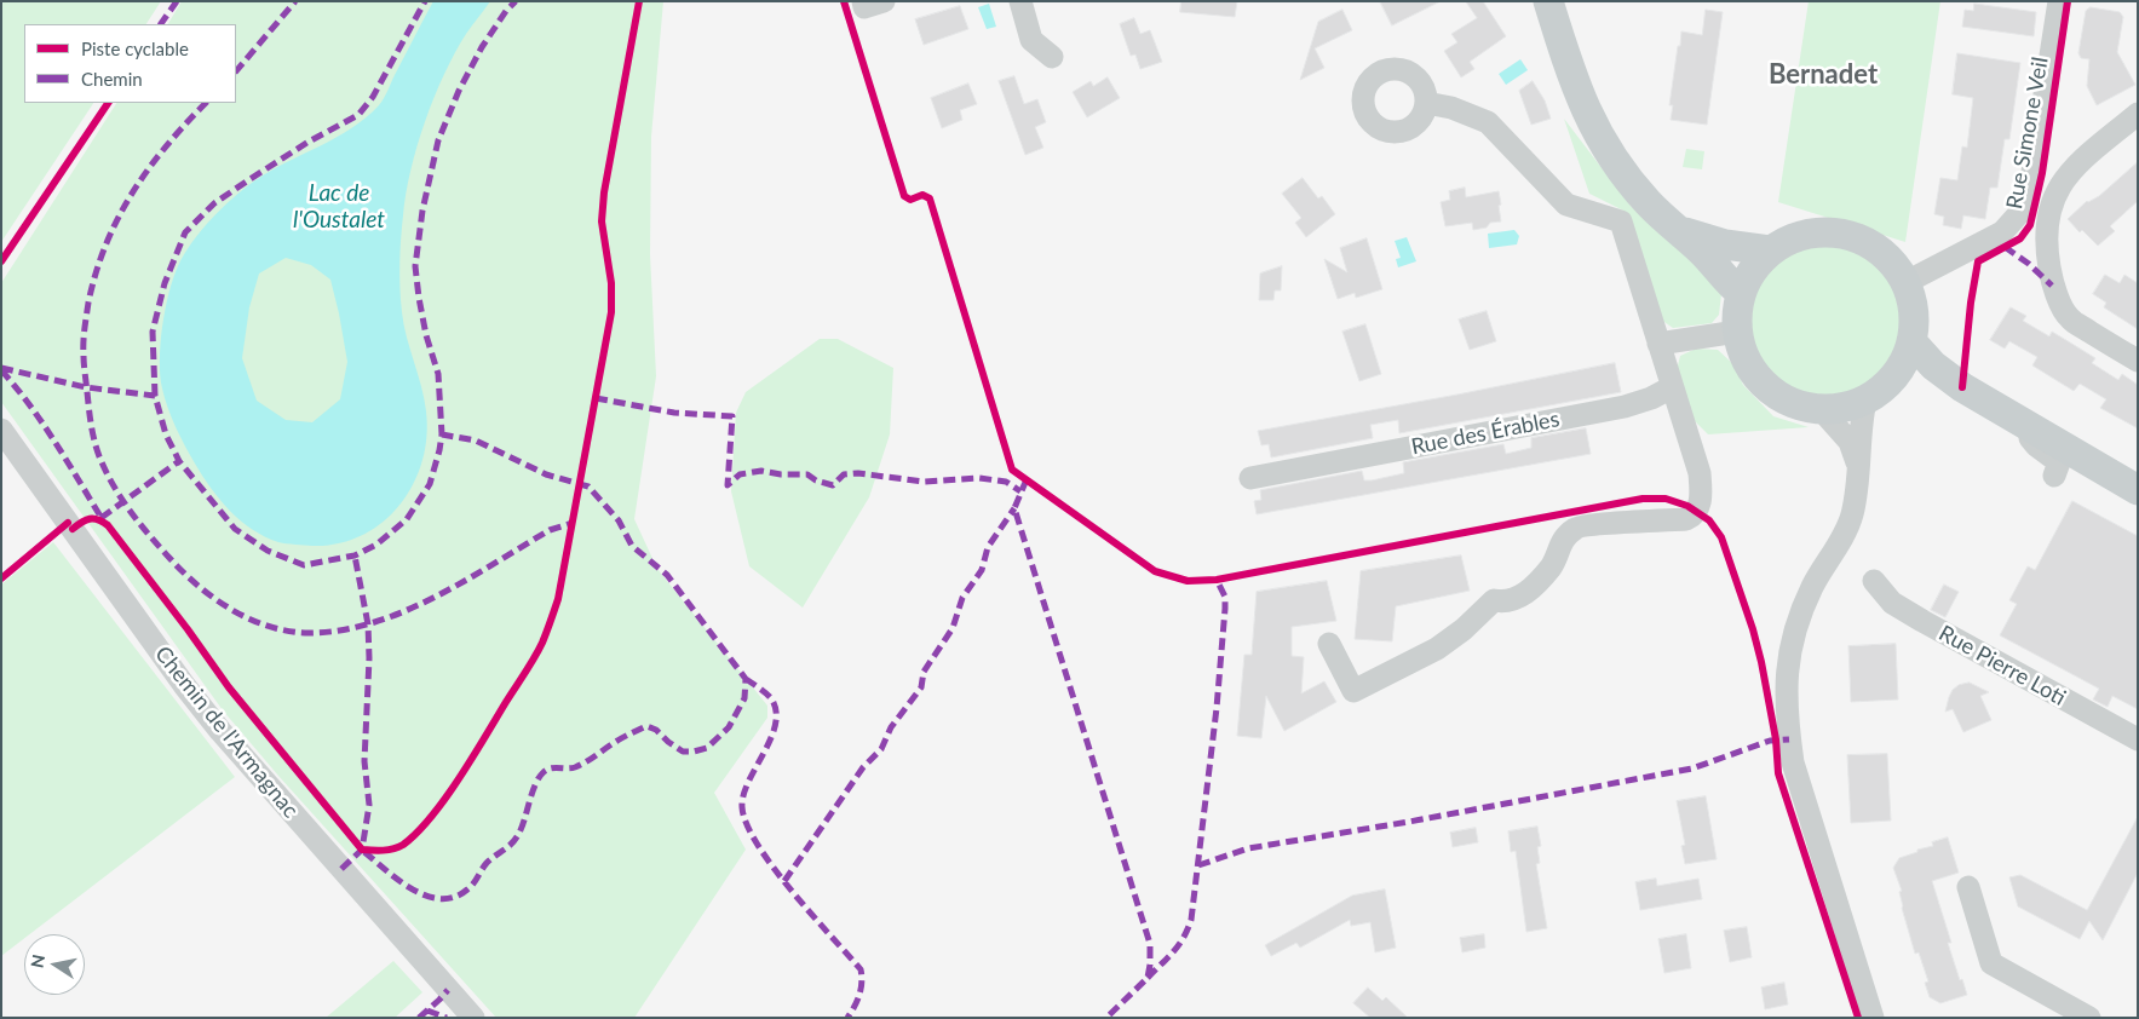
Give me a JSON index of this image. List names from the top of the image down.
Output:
{
  "streets": {
    "street": [
      "Rue Simone Veil",
      "Rue des Érables",
      "Rue Pierre Loti",
      "Chemin de l'Armagnac"
    ]
  },
  "districts": ["Bernadet"],
  "water": ["Lac de l'Oustalet"],
  "legend": ["Piste cyclable", "Chemin"],
  "north": "left"
}
